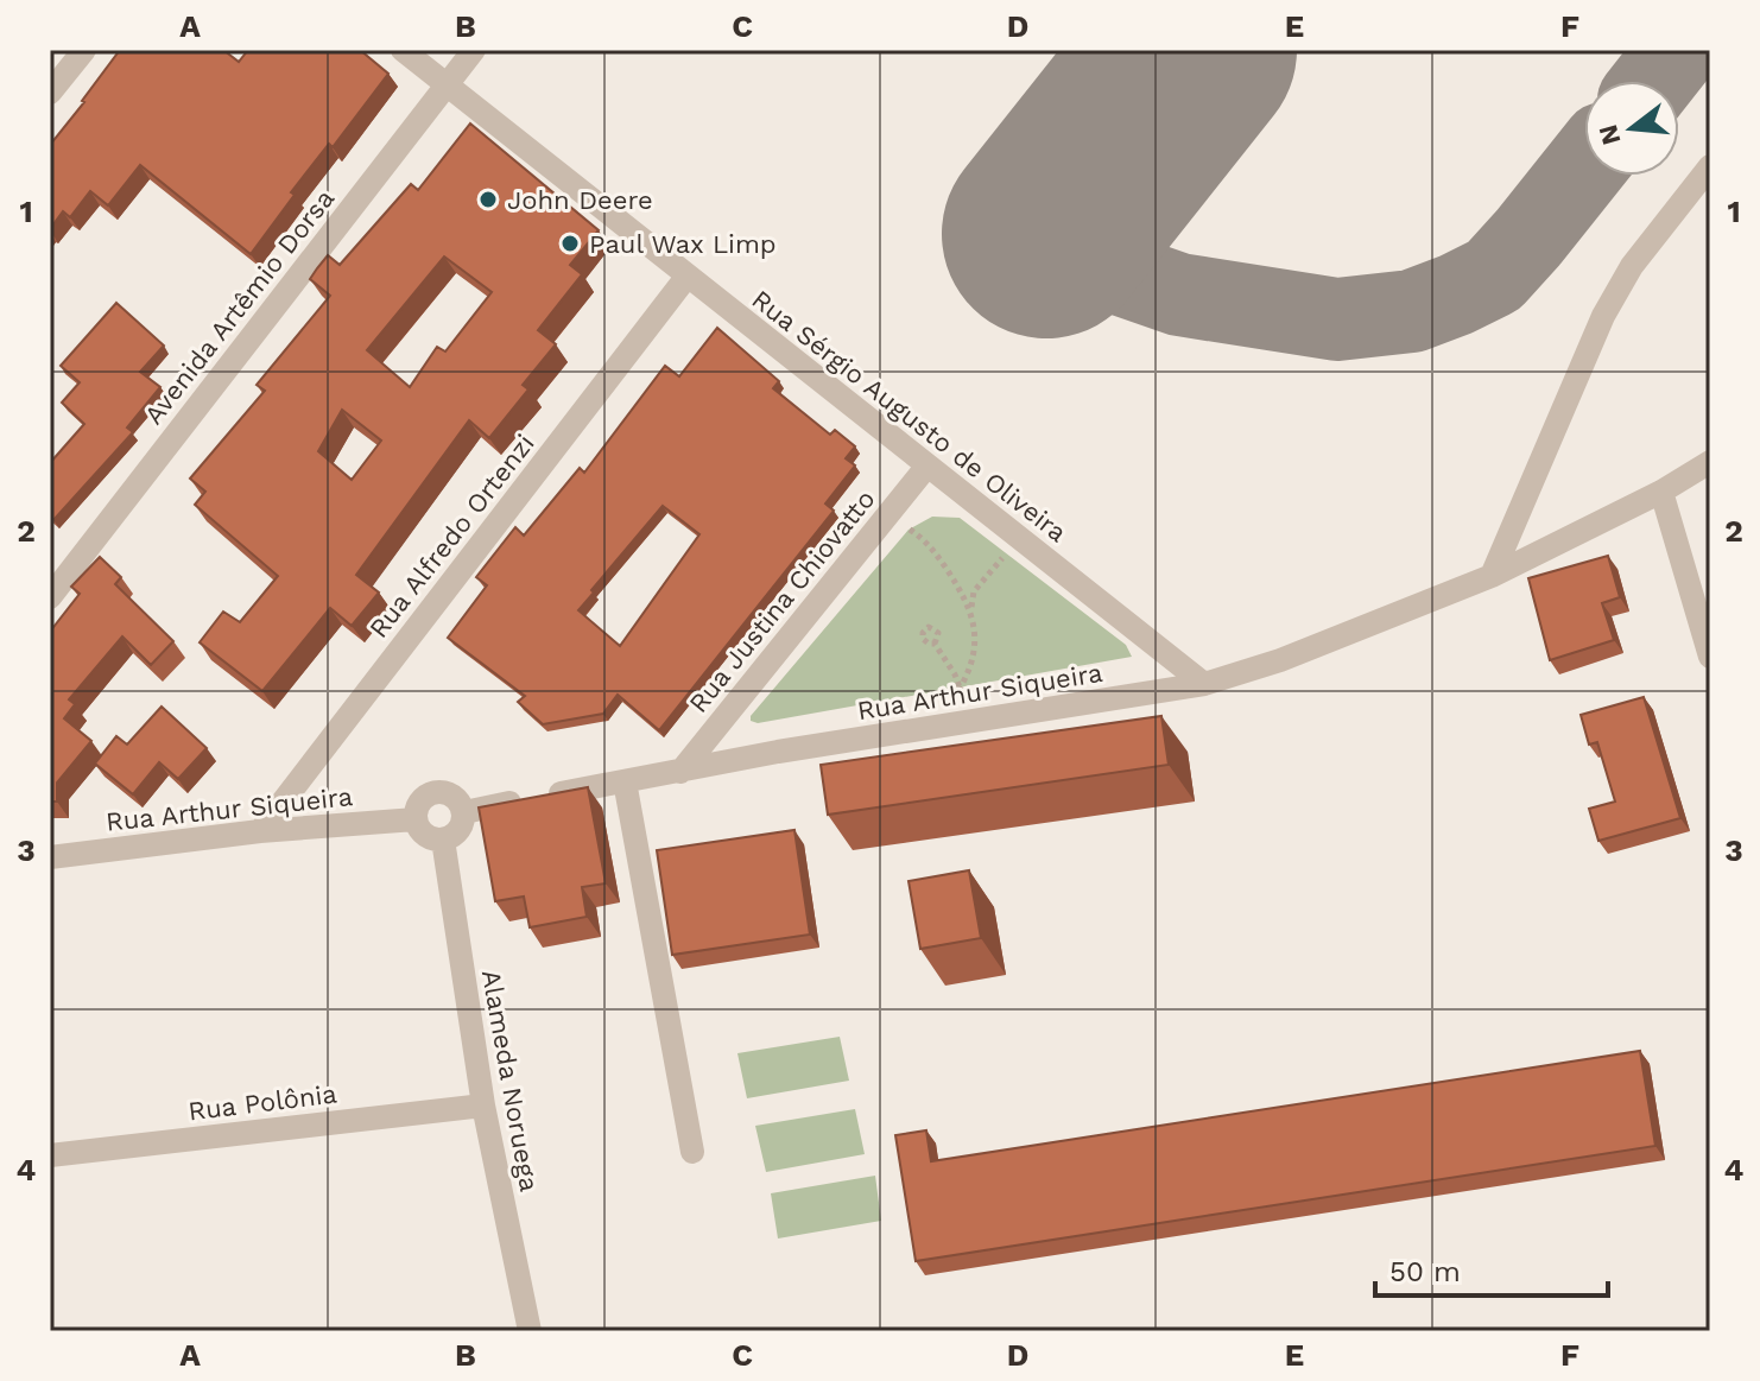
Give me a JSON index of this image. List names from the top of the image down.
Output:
{
  "streets": {
    "street": [
      "Avenida Artêmio Dorsa",
      "Rua Sérgio Augusto de Oliveira",
      "Rua Alfredo Ortenzi",
      "Rua Justina Chiovatto",
      "Rua Arthur Siqueira",
      "Alameda Noruega",
      "Rua Polônia"
    ]
  },
  "crossings": [
    ["Avenida Artêmio Dorsa", "Rua Sérgio Augusto de Oliveira"],
    ["Rua Sérgio Augusto de Oliveira", "Rua Alfredo Ortenzi"],
    ["Rua Sérgio Augusto de Oliveira", "Rua Justina Chiovatto"],
    ["Rua Sérgio Augusto de Oliveira", "Rua Arthur Siqueira"],
    ["Rua Alfredo Ortenzi", "Rua Arthur Siqueira"],
    ["Rua Justina Chiovatto", "Rua Arthur Siqueira"],
    ["Rua Arthur Siqueira", "Alameda Noruega"],
    ["Alameda Noruega", "Rua Polônia"]
  ],
  "places": ["John Deere", "Paul Wax Limp"],
  "scale_bar": "50 m",
  "north": "left",
  "grid": {
    "columns": [
      "A",
      "B",
      "C",
      "D",
      "E",
      "F"
    ],
    "rows": [
      "1",
      "2",
      "3",
      "4"
    ]
  }
}
